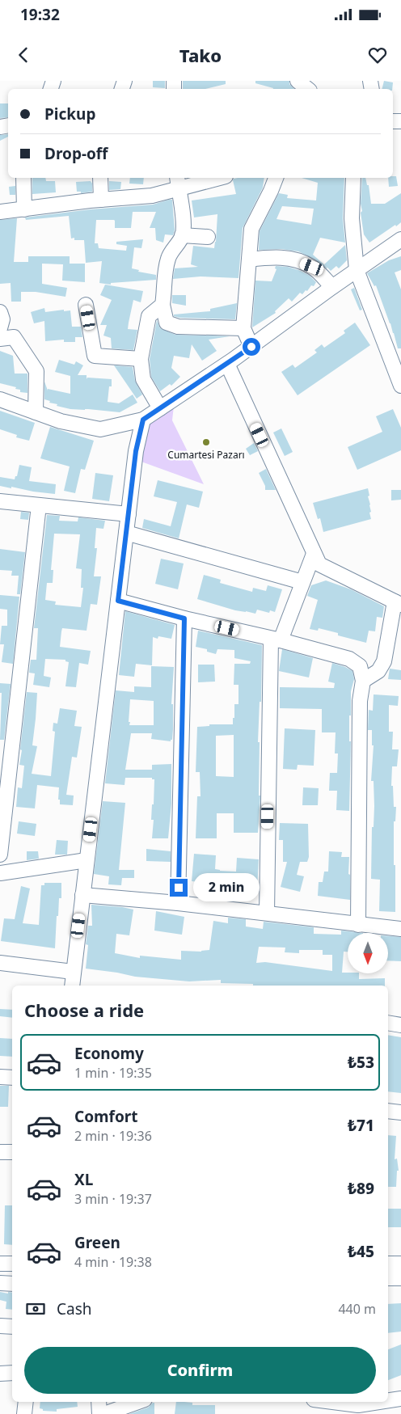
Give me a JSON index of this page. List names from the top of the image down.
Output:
{
  "places": ["Cumartesi Pazarı"],
  "north": "bottom",
  "page": {
    "status": "19:32",
    "header": "Tako",
    "banner": ["Pickup", "Drop-off"],
    "bubble": "2 min",
    "heading": "Choose a ride",
    "list": [
      {
        "name": "Economy",
        "note": "1 min · 19:35",
        "value": "₺53"
      },
      {
        "name": "Comfort",
        "note": "2 min · 19:36",
        "value": "₺71"
      },
      {
        "name": "XL",
        "note": "3 min · 19:37",
        "value": "₺89"
      },
      {
        "name": "Green",
        "note": "4 min · 19:38",
        "value": "₺45"
      }
    ],
    "pay": ["Cash", "440 m"],
    "buttons": "Confirm"
  }
}
